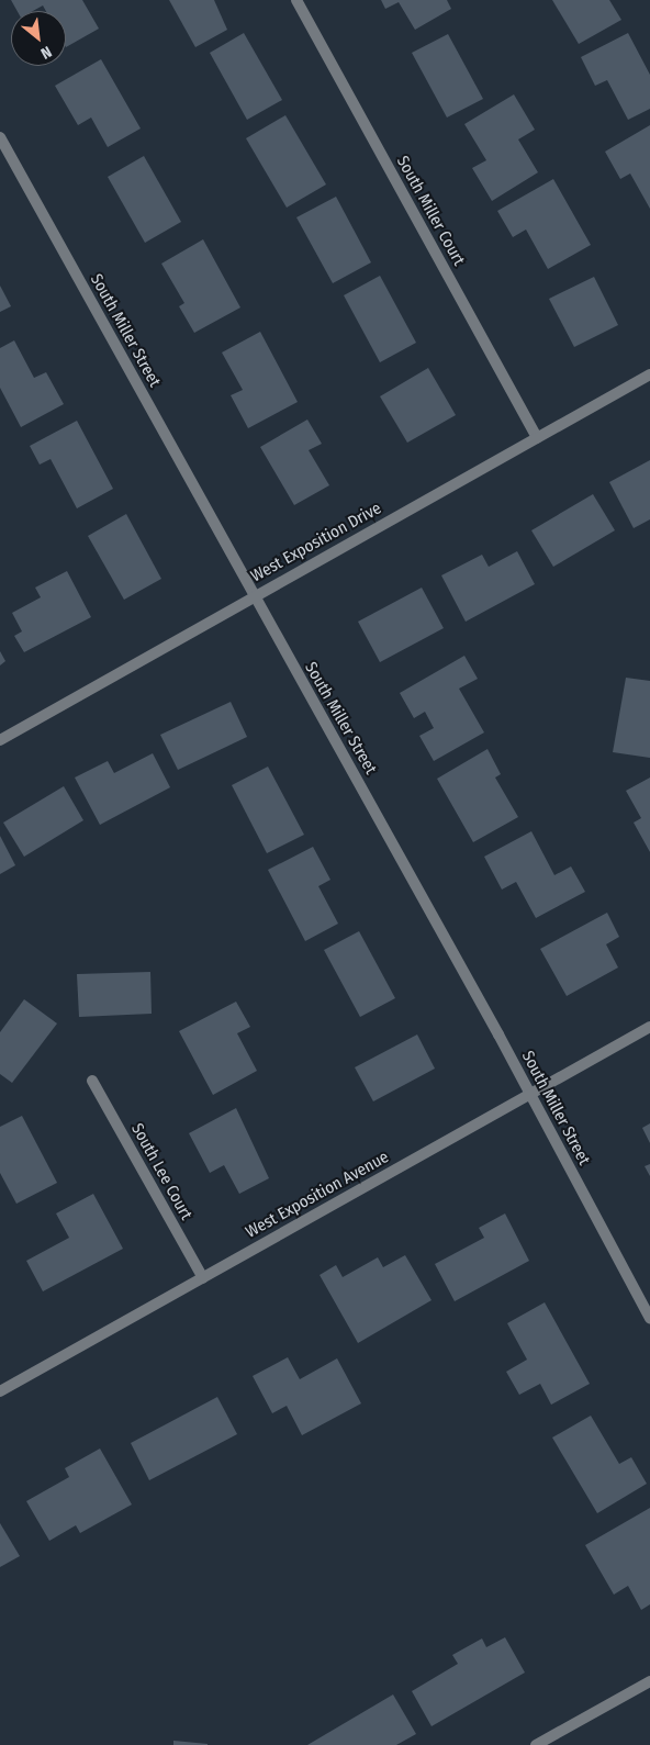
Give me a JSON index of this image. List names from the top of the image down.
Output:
{
  "streets": {
    "street": [
      "South Miller Court",
      "South Miller Street",
      "West Exposition Drive",
      "South Lee Court",
      "West Exposition Avenue"
    ]
  },
  "crossings": [
    ["South Miller Court", "West Exposition Drive"],
    ["South Miller Street", "West Exposition Drive"],
    ["South Miller Street", "West Exposition Avenue"],
    ["South Lee Court", "West Exposition Avenue"]
  ],
  "north": "bottom right"
}
